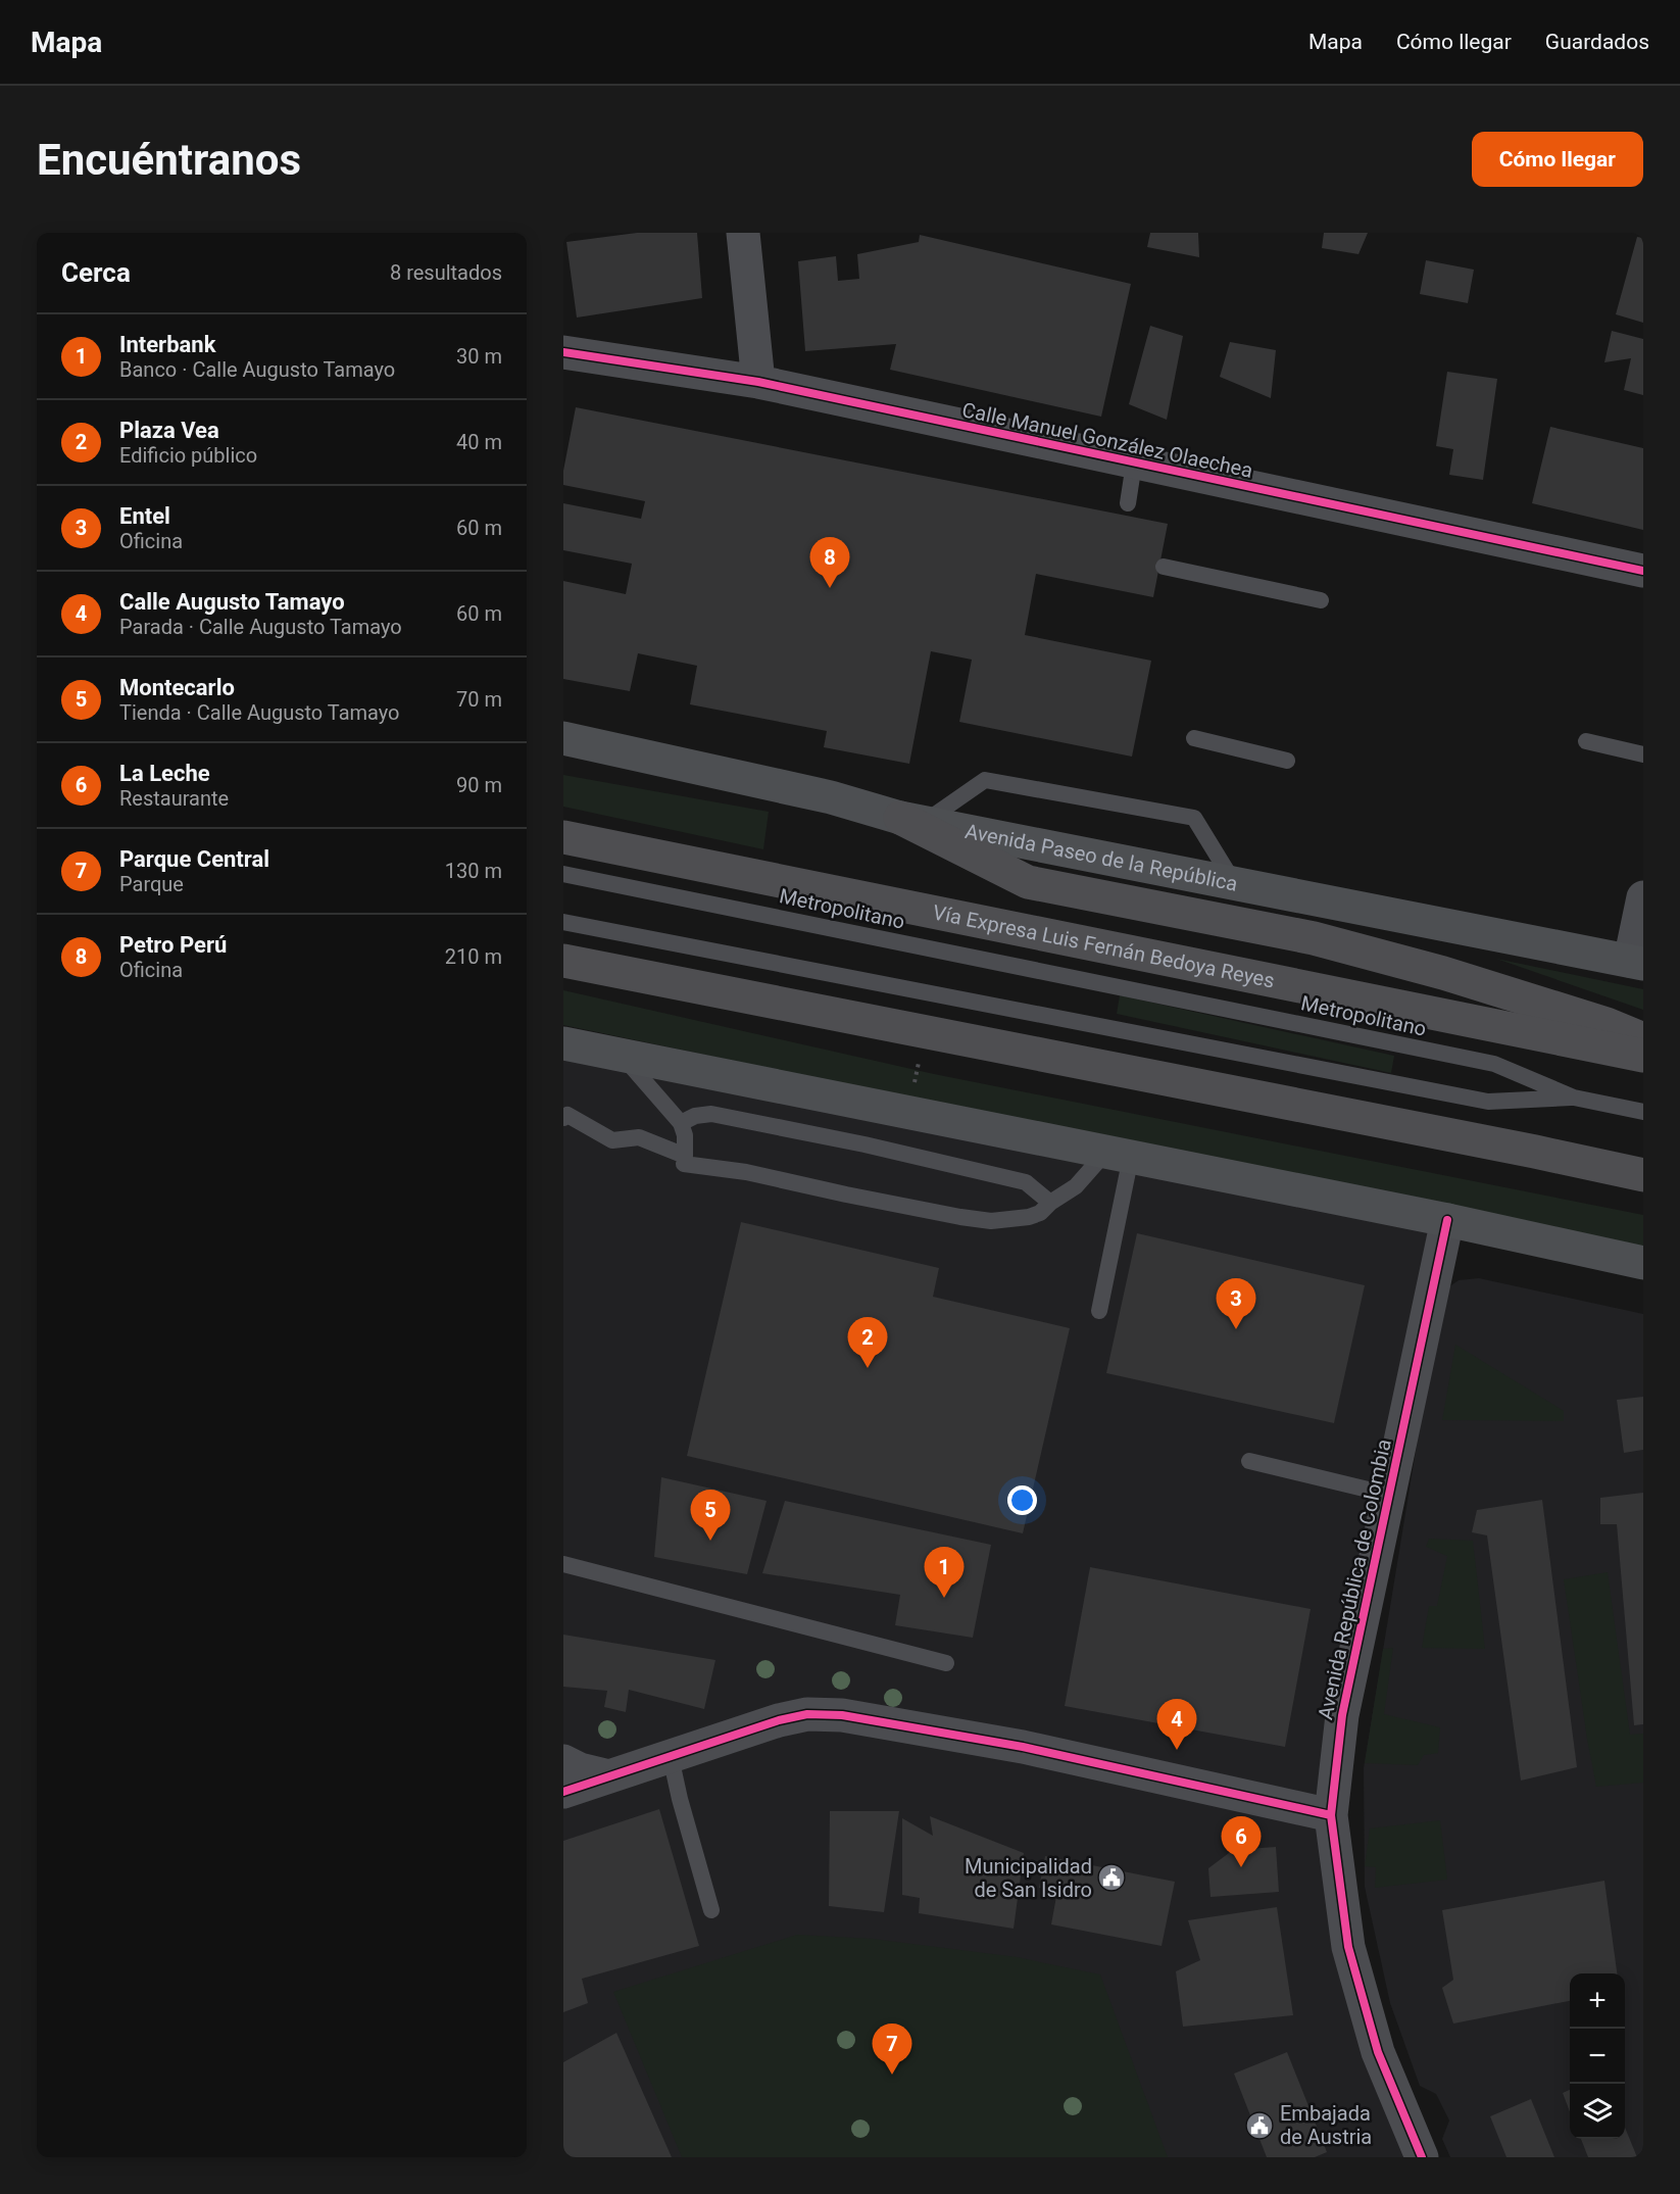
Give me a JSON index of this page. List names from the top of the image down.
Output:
{
  "streets": {
    "highway": ["Vía Expresa Luis Fernán Bedoya Reyes"],
    "main road": ["Avenida Paseo de la República"],
    "street": ["Calle Manuel González Olaechea", "Avenida República de Colombia"],
    "lane": ["Metropolitano"]
  },
  "places": {
    "public building": ["Municipalidad de San Isidro", "Embajada de Austria"]
  },
  "page": {
    "header": "Mapa",
    "nav": ["Mapa", "Cómo llegar", "Guardados"],
    "buttons": "Cómo llegar",
    "title": "Encuéntranos",
    "heading": ["Cerca", "8 resultados"],
    "list": [
      {
        "mark": "1",
        "name": "Interbank",
        "note": "Banco · Calle Augusto Tamayo",
        "value": "30 m"
      },
      {
        "mark": "2",
        "name": "Plaza Vea",
        "note": "Edificio público",
        "value": "40 m"
      },
      {
        "mark": "3",
        "name": "Entel",
        "note": "Oficina",
        "value": "60 m"
      },
      {
        "mark": "4",
        "name": "Calle Augusto Tamayo",
        "note": "Parada · Calle Augusto Tamayo",
        "value": "60 m"
      },
      {
        "mark": "5",
        "name": "Montecarlo",
        "note": "Tienda · Calle Augusto Tamayo",
        "value": "70 m"
      },
      {
        "mark": "6",
        "name": "La Leche",
        "note": "Restaurante",
        "value": "90 m"
      },
      {
        "mark": "7",
        "name": "Parque Central",
        "note": "Parque",
        "value": "130 m"
      },
      {
        "mark": "8",
        "name": "Petro Perú",
        "note": "Oficina",
        "value": "210 m"
      }
    ],
    "pins": [
      "8",
      "3",
      "2",
      "5",
      "1",
      "4",
      "6",
      "7"
    ],
    "map_buttons": ["+", "−"]
  }
}
